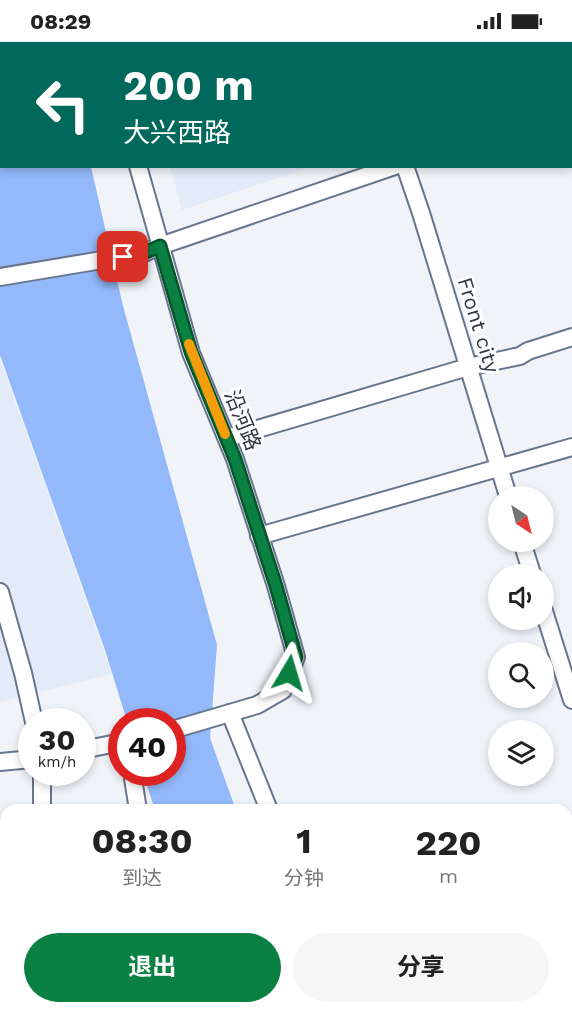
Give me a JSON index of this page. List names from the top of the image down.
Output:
{
  "streets": {
    "street": ["Front city", "沿河路"]
  },
  "north": "bottom right",
  "page": {
    "status": "08:29",
    "turn": ["200 m", "大兴西路"],
    "speed": "30 km/h",
    "limit": "40",
    "eta": [
      "08:30",
      "到达",
      "1",
      "分钟",
      "220",
      "m"
    ],
    "buttons": ["退出", "分享"]
  }
}
